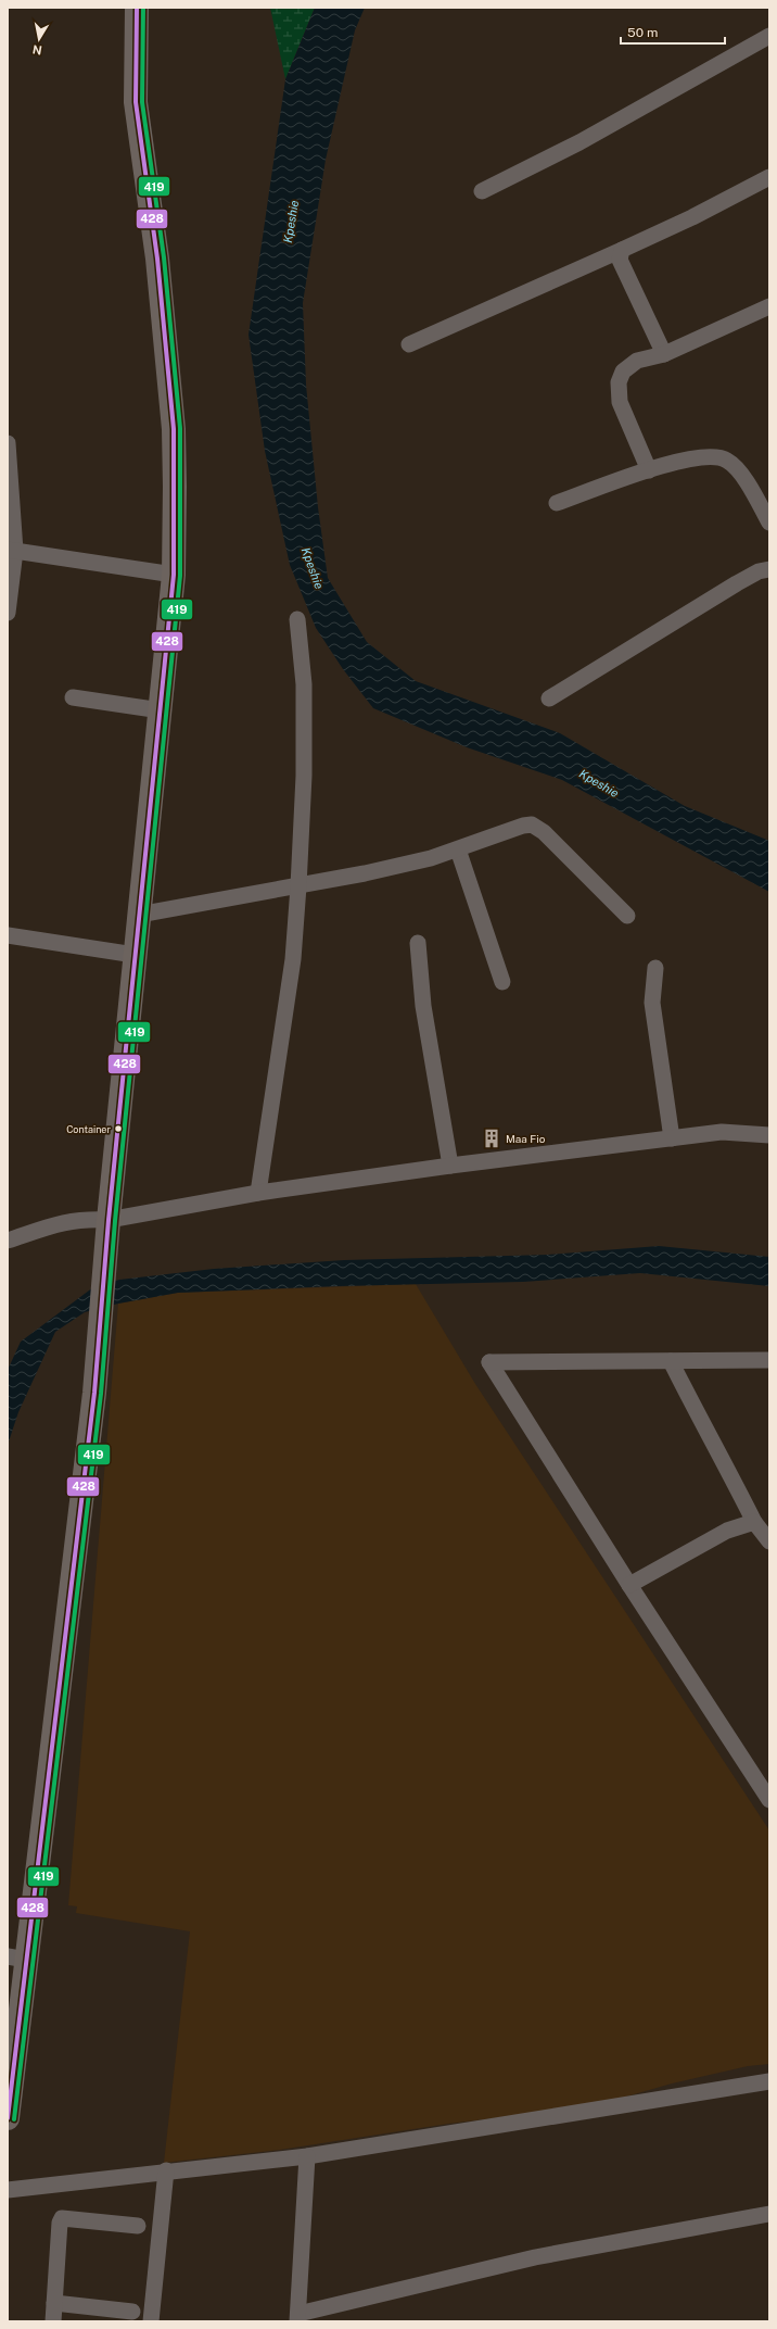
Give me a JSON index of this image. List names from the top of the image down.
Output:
{
  "water": ["Kpeshie"],
  "places": {
    "other": ["Container"],
    "building": ["Maa Fio"]
  },
  "lines": ["transit line 428", "transit line 419"],
  "scale_bar": "50 m",
  "north": "bottom"
}
